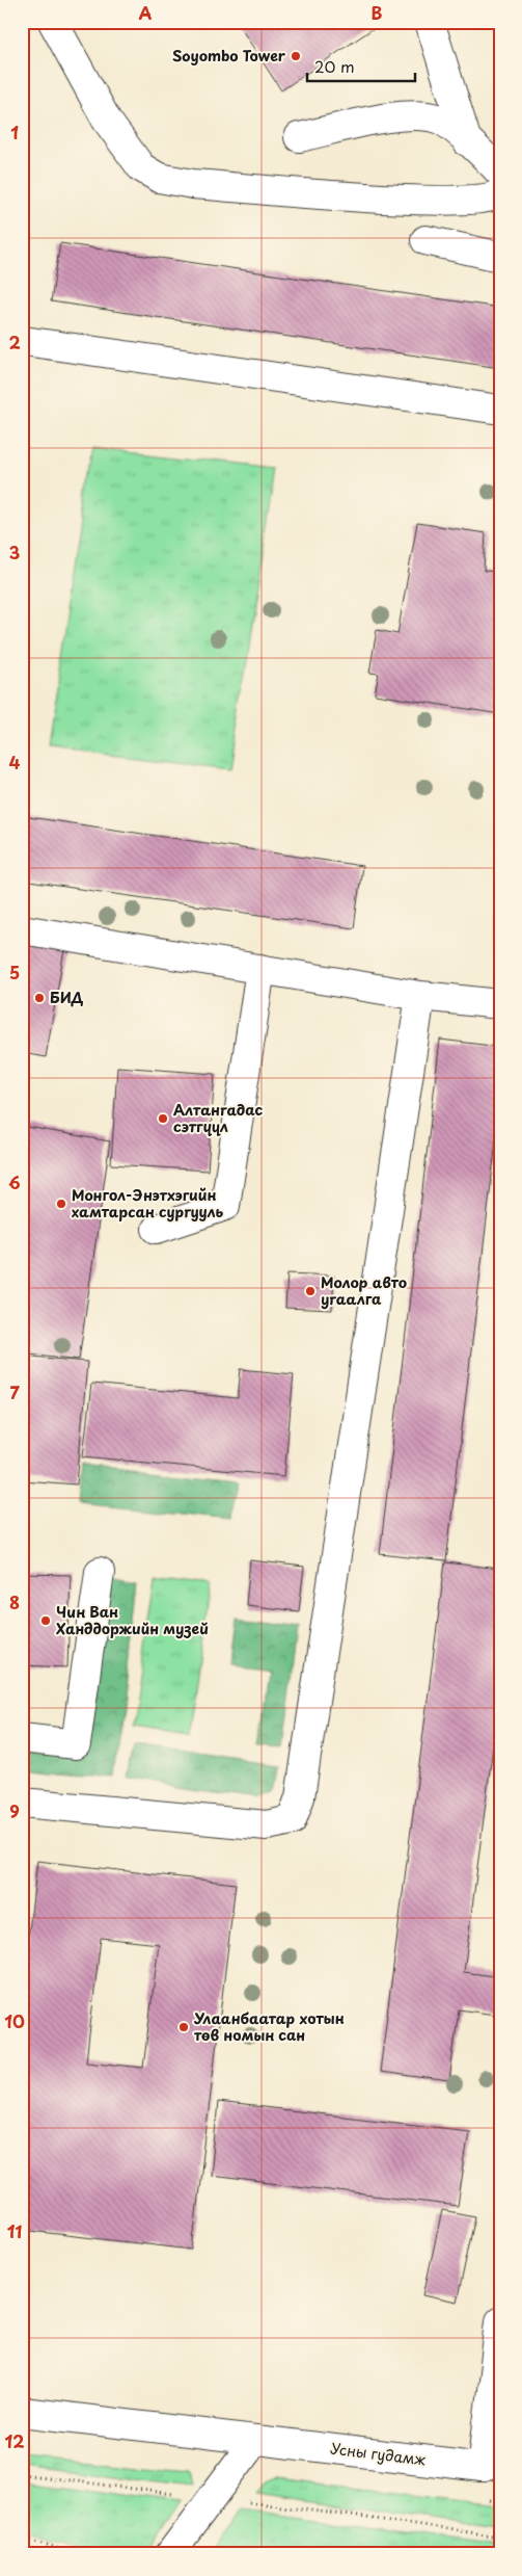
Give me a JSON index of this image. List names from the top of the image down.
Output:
{
  "streets": {
    "street": ["Усны гудамж"]
  },
  "places": [
    "Soyombo Tower",
    "БИД",
    "Алтангадас сэтгүүл",
    "Монгол-Энэтхэгийн хамтарсан сургууль",
    "Молор авто угаалга",
    "Чин Ван Ханддоржийн музей",
    "Улаанбаатар хотын төв номын сан"
  ],
  "scale_bar": "20 m",
  "grid": {
    "columns": ["A", "B"],
    "rows": [
      "1",
      "2",
      "3",
      "4",
      "5",
      "6",
      "7",
      "8",
      "9",
      "10",
      "11",
      "12"
    ]
  }
}
